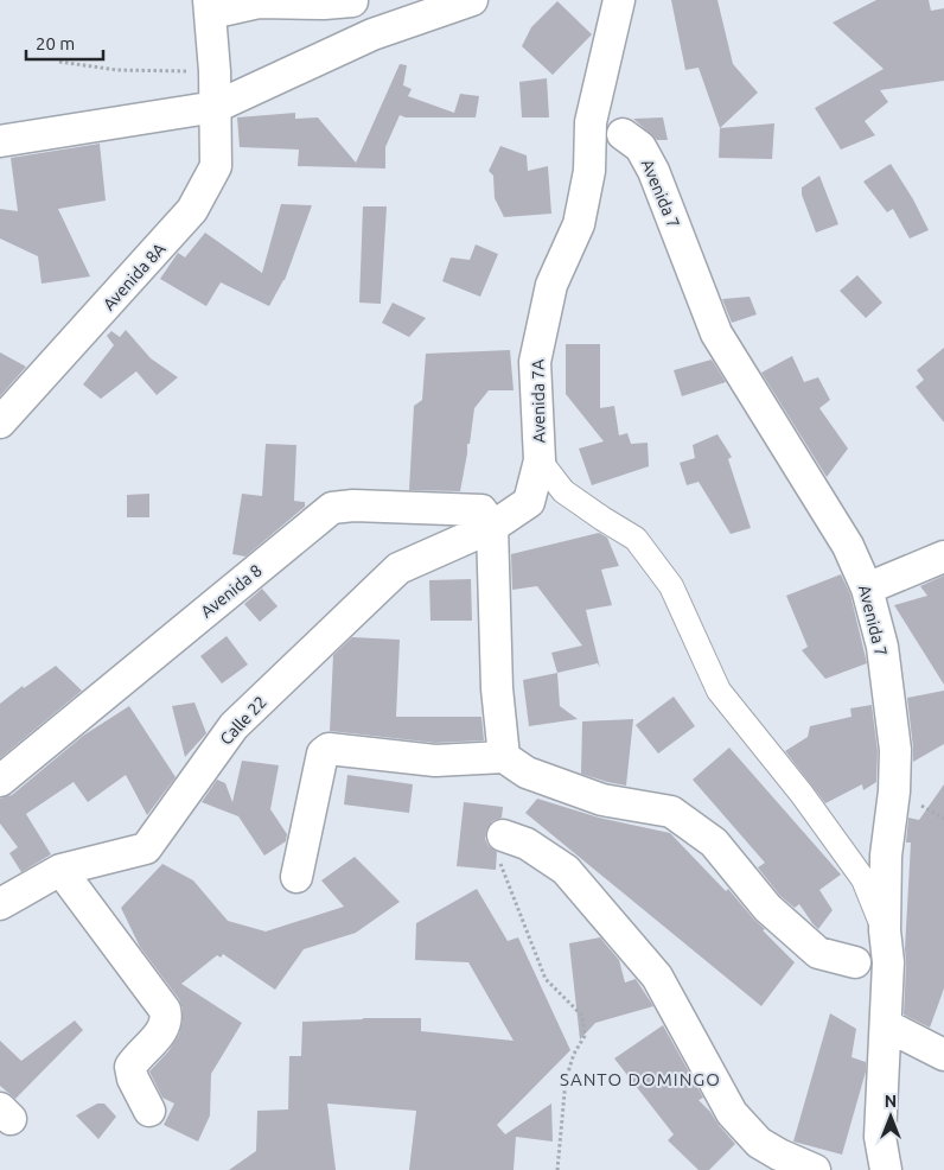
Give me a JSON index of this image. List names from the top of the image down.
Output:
{
  "streets": {
    "street": [
      "Avenida 7",
      "Avenida 8A",
      "Avenida 7A",
      "Avenida 8",
      "Calle 22"
    ]
  },
  "crossings": [
    ["Avenida 7A", "Avenida 8"],
    ["Avenida 7A", "Calle 22"],
    ["Avenida 8", "Calle 22"]
  ],
  "districts": ["SANTO DOMINGO"],
  "scale_bar": "20 m",
  "north": "top"
}
